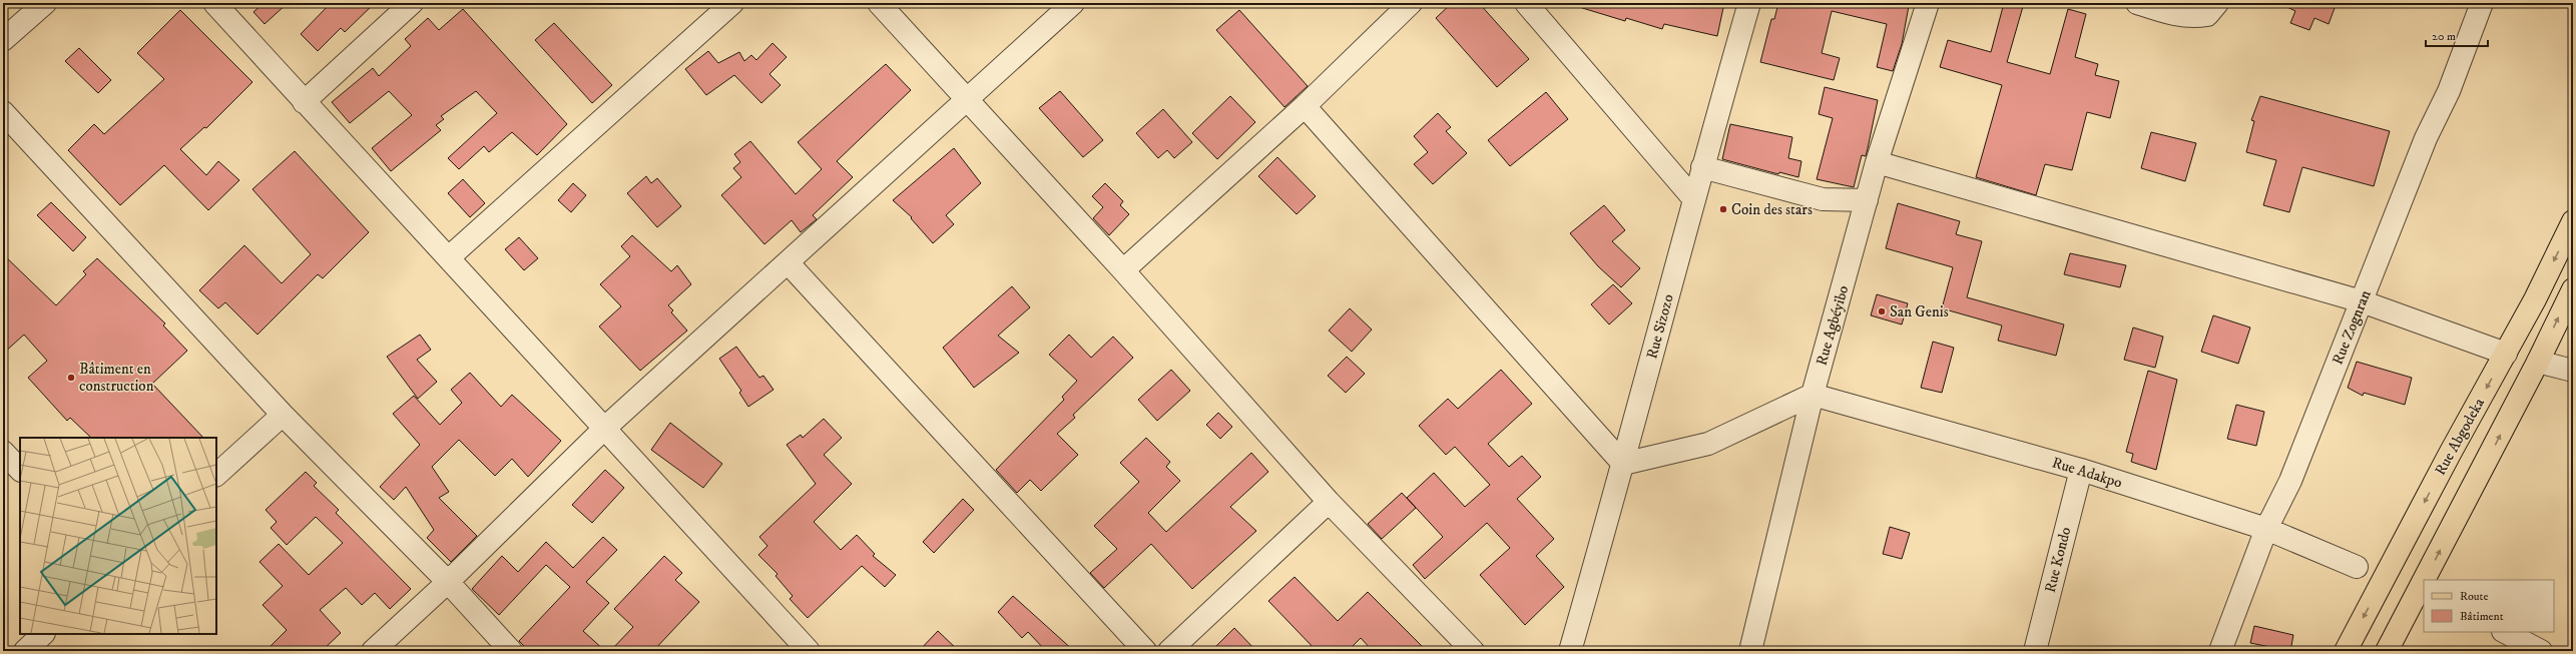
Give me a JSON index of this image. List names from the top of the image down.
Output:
{
  "streets": {
    "main road": ["Rue Abgodeka"],
    "street": [
      "Rue Agbéyibo",
      "Rue Sizozo",
      "Rue Zognran",
      "Rue Adakpo",
      "Rue Kondo"
    ]
  },
  "crossings": [
    ["Rue Agbéyibo", "Rue Adakpo"],
    ["Rue Zognran", "Rue Adakpo"],
    ["Rue Adakpo", "Rue Kondo"]
  ],
  "places": ["Coin des stars", "San Genis", "Bâtiment en construction"],
  "legend": ["Route", "Bâtiment"],
  "scale_bar": "20 m"
}
